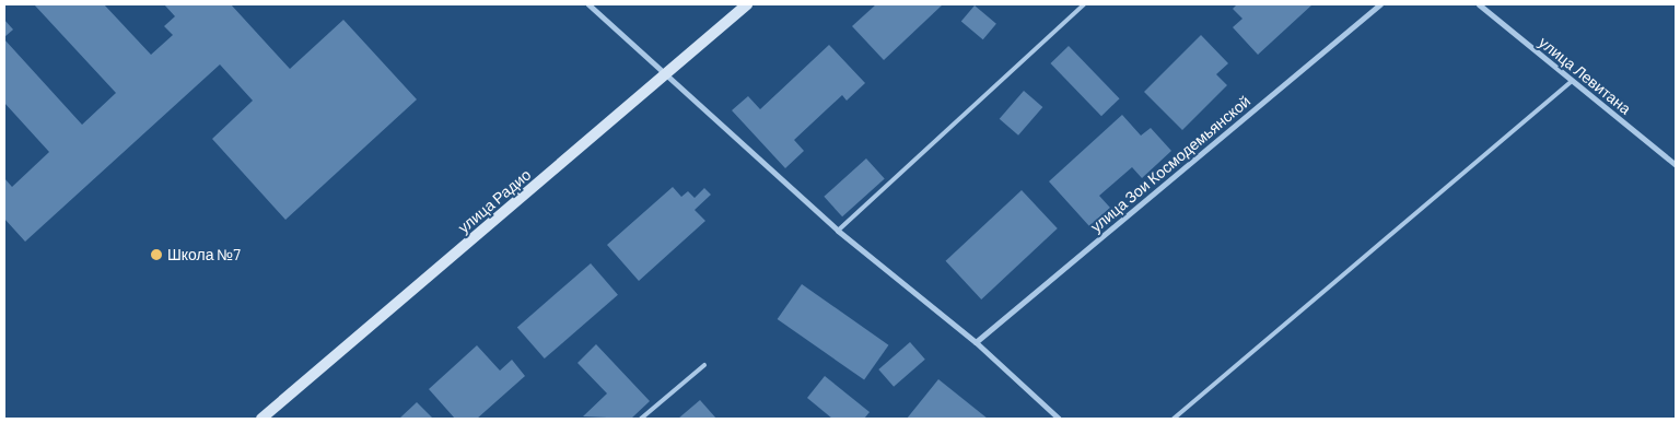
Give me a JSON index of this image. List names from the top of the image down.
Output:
{
  "streets": {
    "main road": ["улица Радио"],
    "street": ["улица Левитана", "улица Зои Космодемьянской"]
  },
  "places": ["Школа №7"]
}
